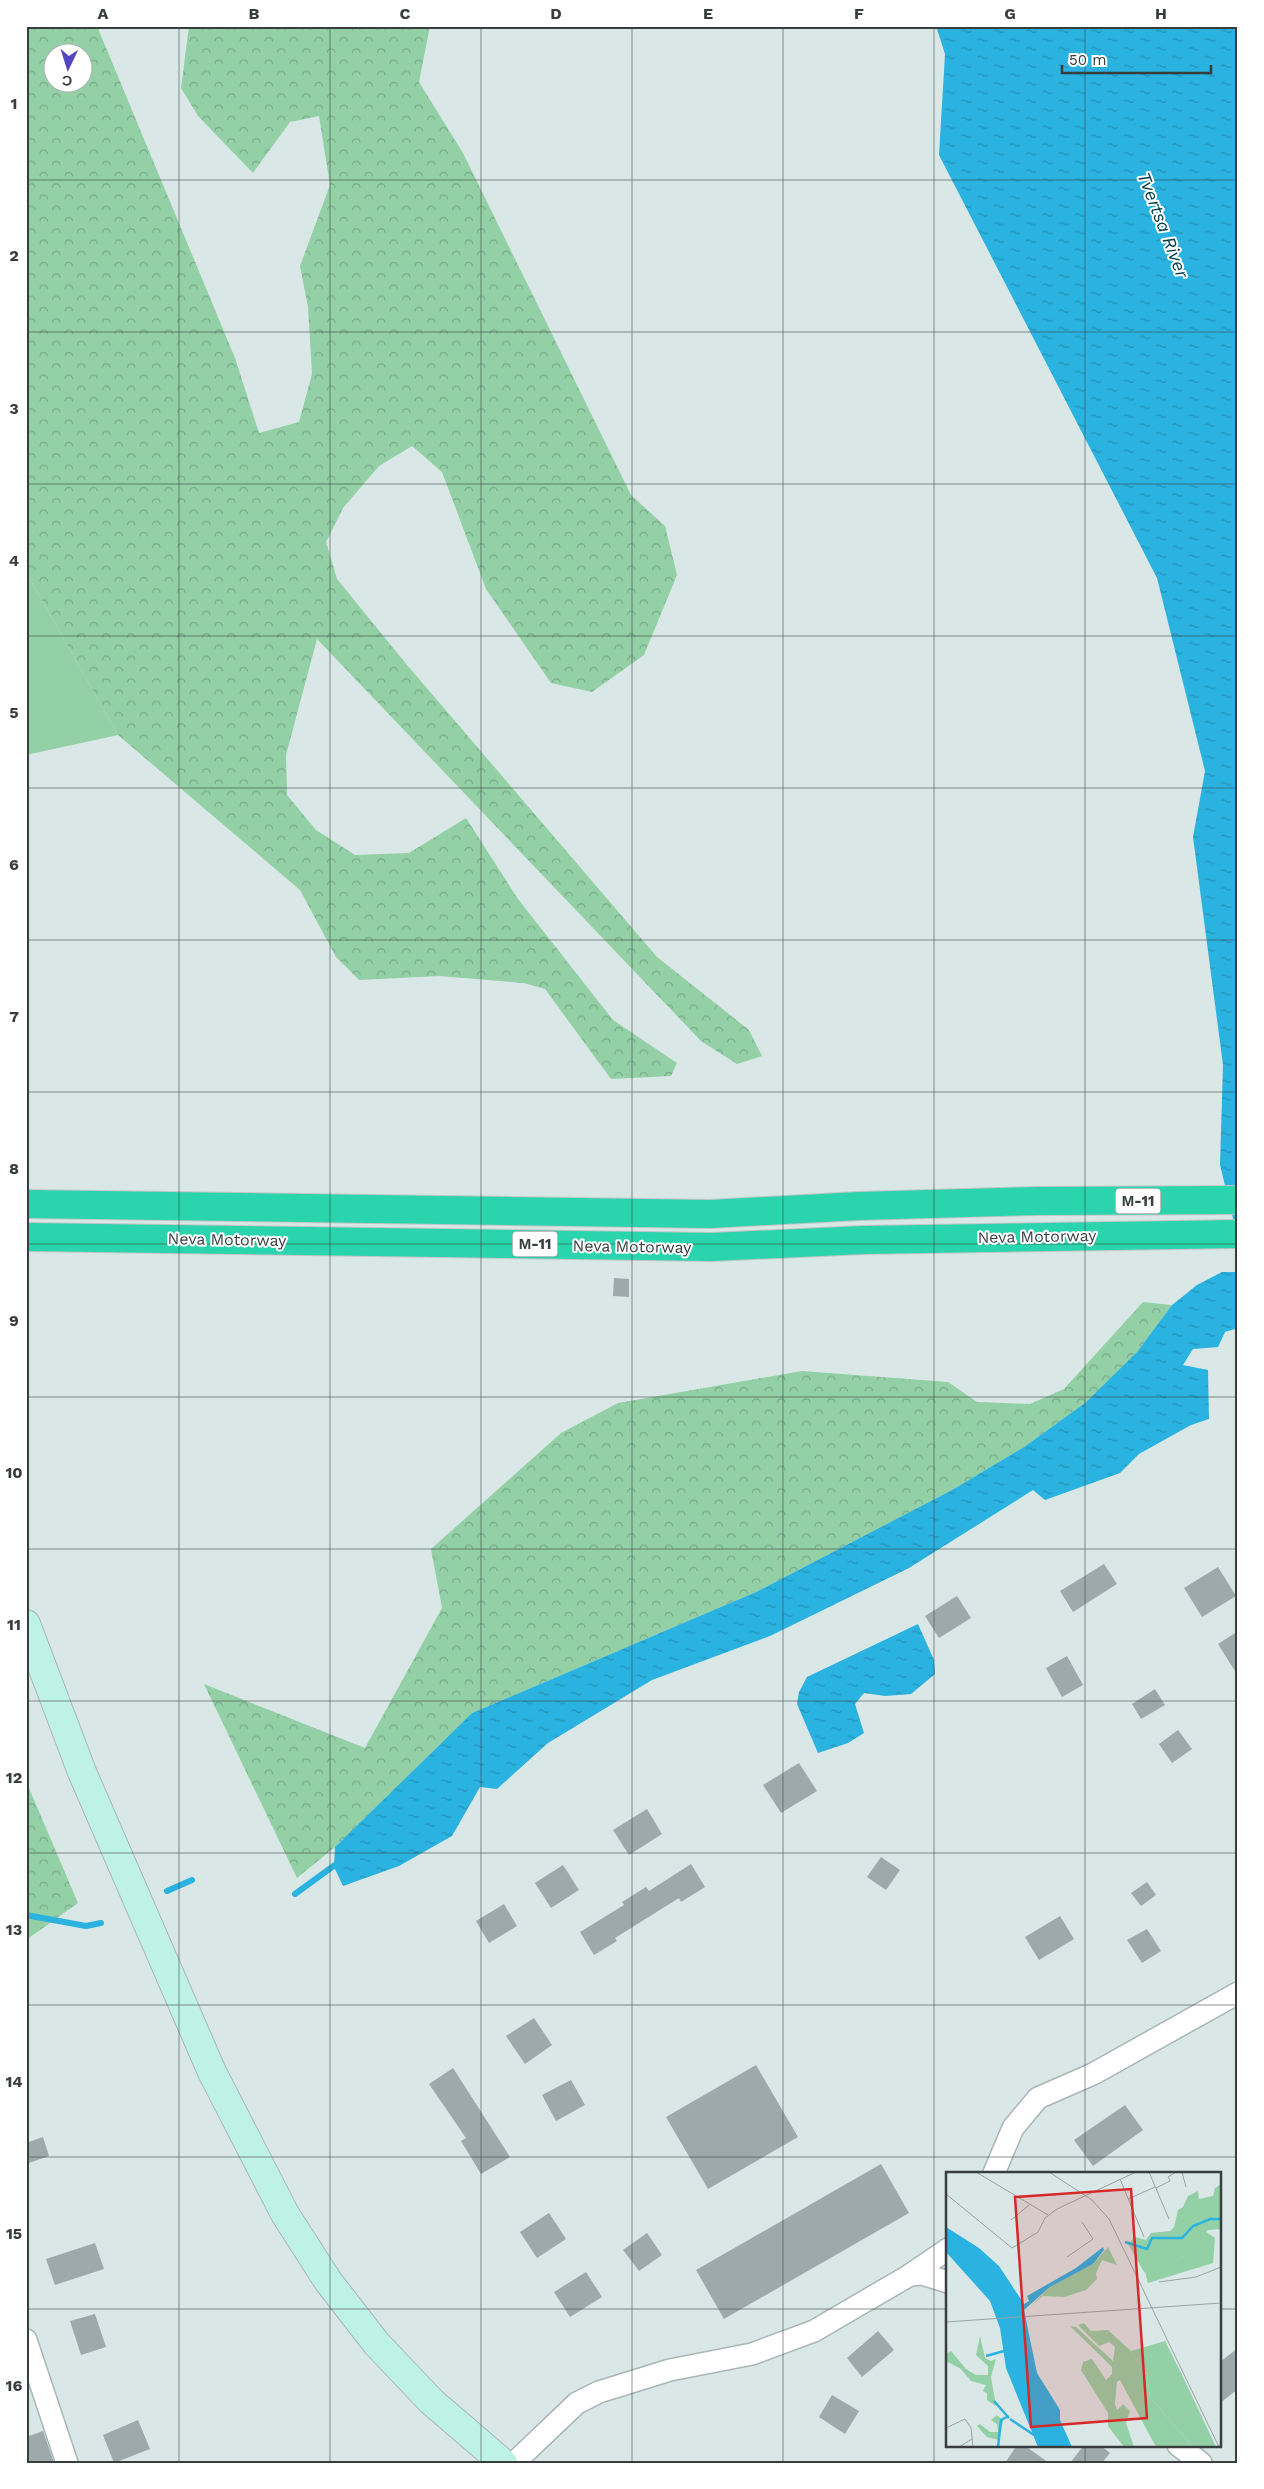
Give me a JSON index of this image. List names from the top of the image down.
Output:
{
  "streets": {
    "highway": ["М-11", "Neva Motorway"]
  },
  "water": ["Tvertsa River"],
  "scale_bar": "50 m",
  "north": "bottom",
  "grid": {
    "columns": [
      "A",
      "B",
      "C",
      "D",
      "E",
      "F",
      "G",
      "H"
    ],
    "rows": [
      "1",
      "2",
      "3",
      "4",
      "5",
      "6",
      "7",
      "8",
      "9",
      "10",
      "11",
      "12",
      "13",
      "14",
      "15",
      "16"
    ]
  }
}
